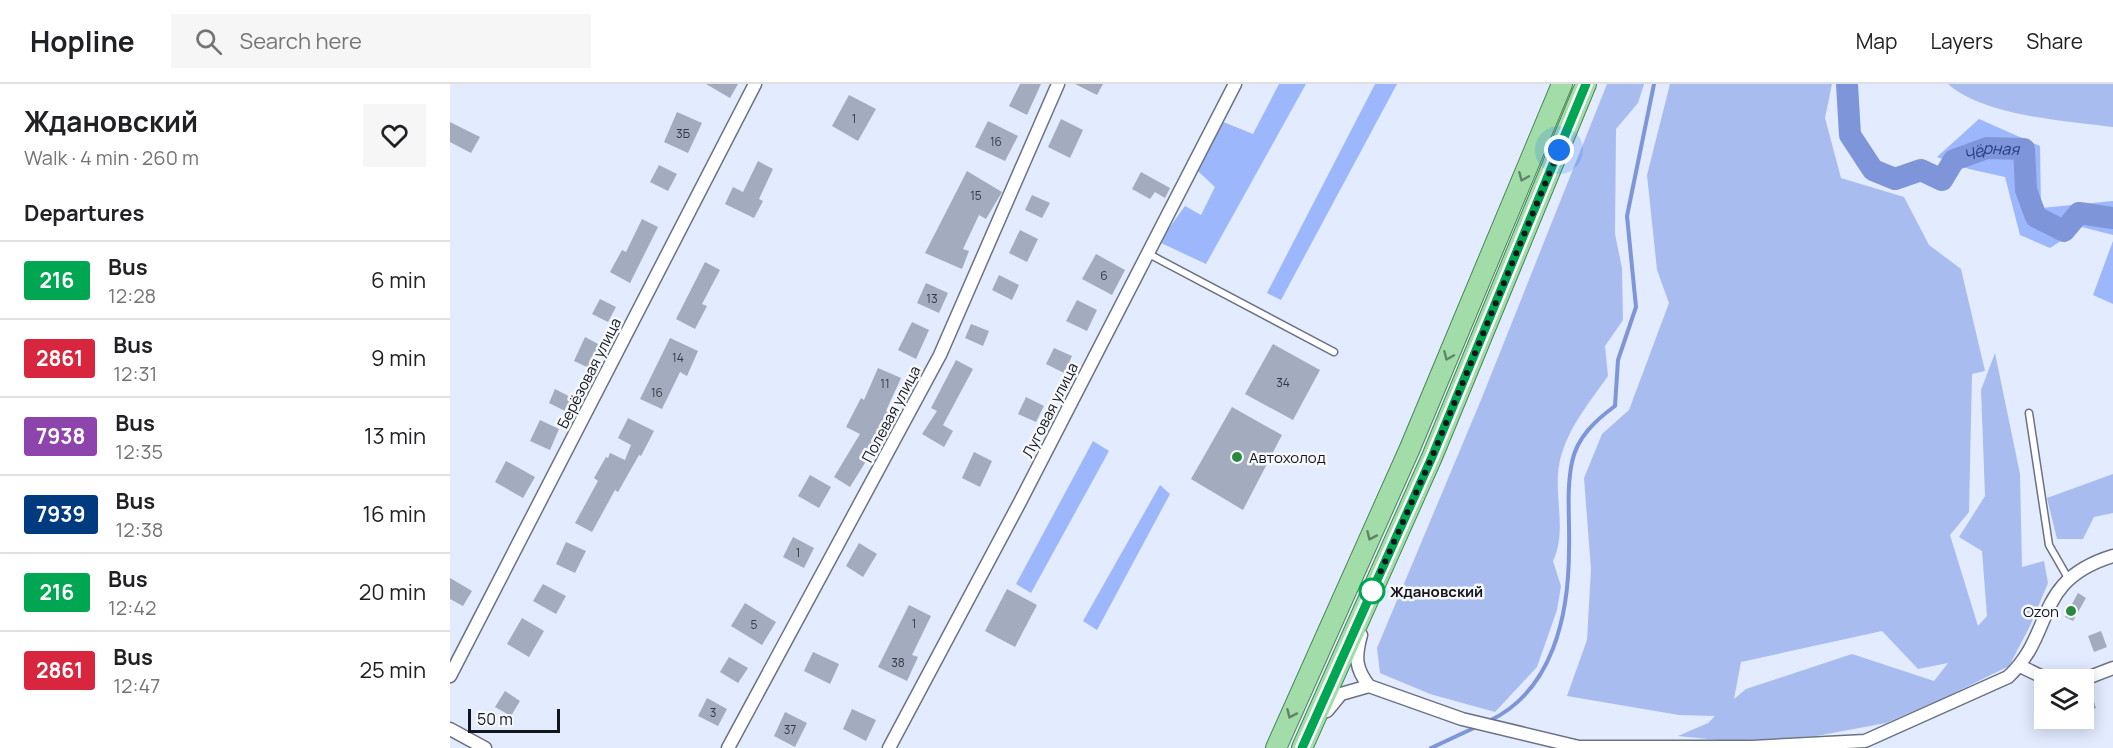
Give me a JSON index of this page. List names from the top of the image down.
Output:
{
  "streets": {
    "street": ["Берёзовая улица", "Луговая улица", "Полевая улица"]
  },
  "water": ["Чёрная"],
  "places": ["Автохолод", "Ждановский", "Ozon"],
  "lines": ["bus line 216"],
  "house_numbers": [
    "1",
    "3Б",
    "16",
    "15",
    "6",
    "13",
    "14",
    "34",
    "11",
    "16",
    "1",
    "1",
    "5",
    "38",
    "3",
    "37"
  ],
  "scale_bar": "50 m",
  "page": {
    "header": "Hopline",
    "search": "Search here",
    "nav": ["Map", "Layers", "Share"],
    "heading": [
      ["Ждановский", "Walk · 4 min · 260 m"],
      "Departures"
    ],
    "list": [
      {
        "mark": "216",
        "name": "Bus",
        "note": "12:28",
        "value": "6 min"
      },
      {
        "mark": "2861",
        "name": "Bus",
        "note": "12:31",
        "value": "9 min"
      },
      {
        "mark": "7938",
        "name": "Bus",
        "note": "12:35",
        "value": "13 min"
      },
      {
        "mark": "7939",
        "name": "Bus",
        "note": "12:38",
        "value": "16 min"
      },
      {
        "mark": "216",
        "name": "Bus",
        "note": "12:42",
        "value": "20 min"
      },
      {
        "mark": "2861",
        "name": "Bus",
        "note": "12:47",
        "value": "25 min"
      }
    ],
    "scale": "50 m"
  }
}
